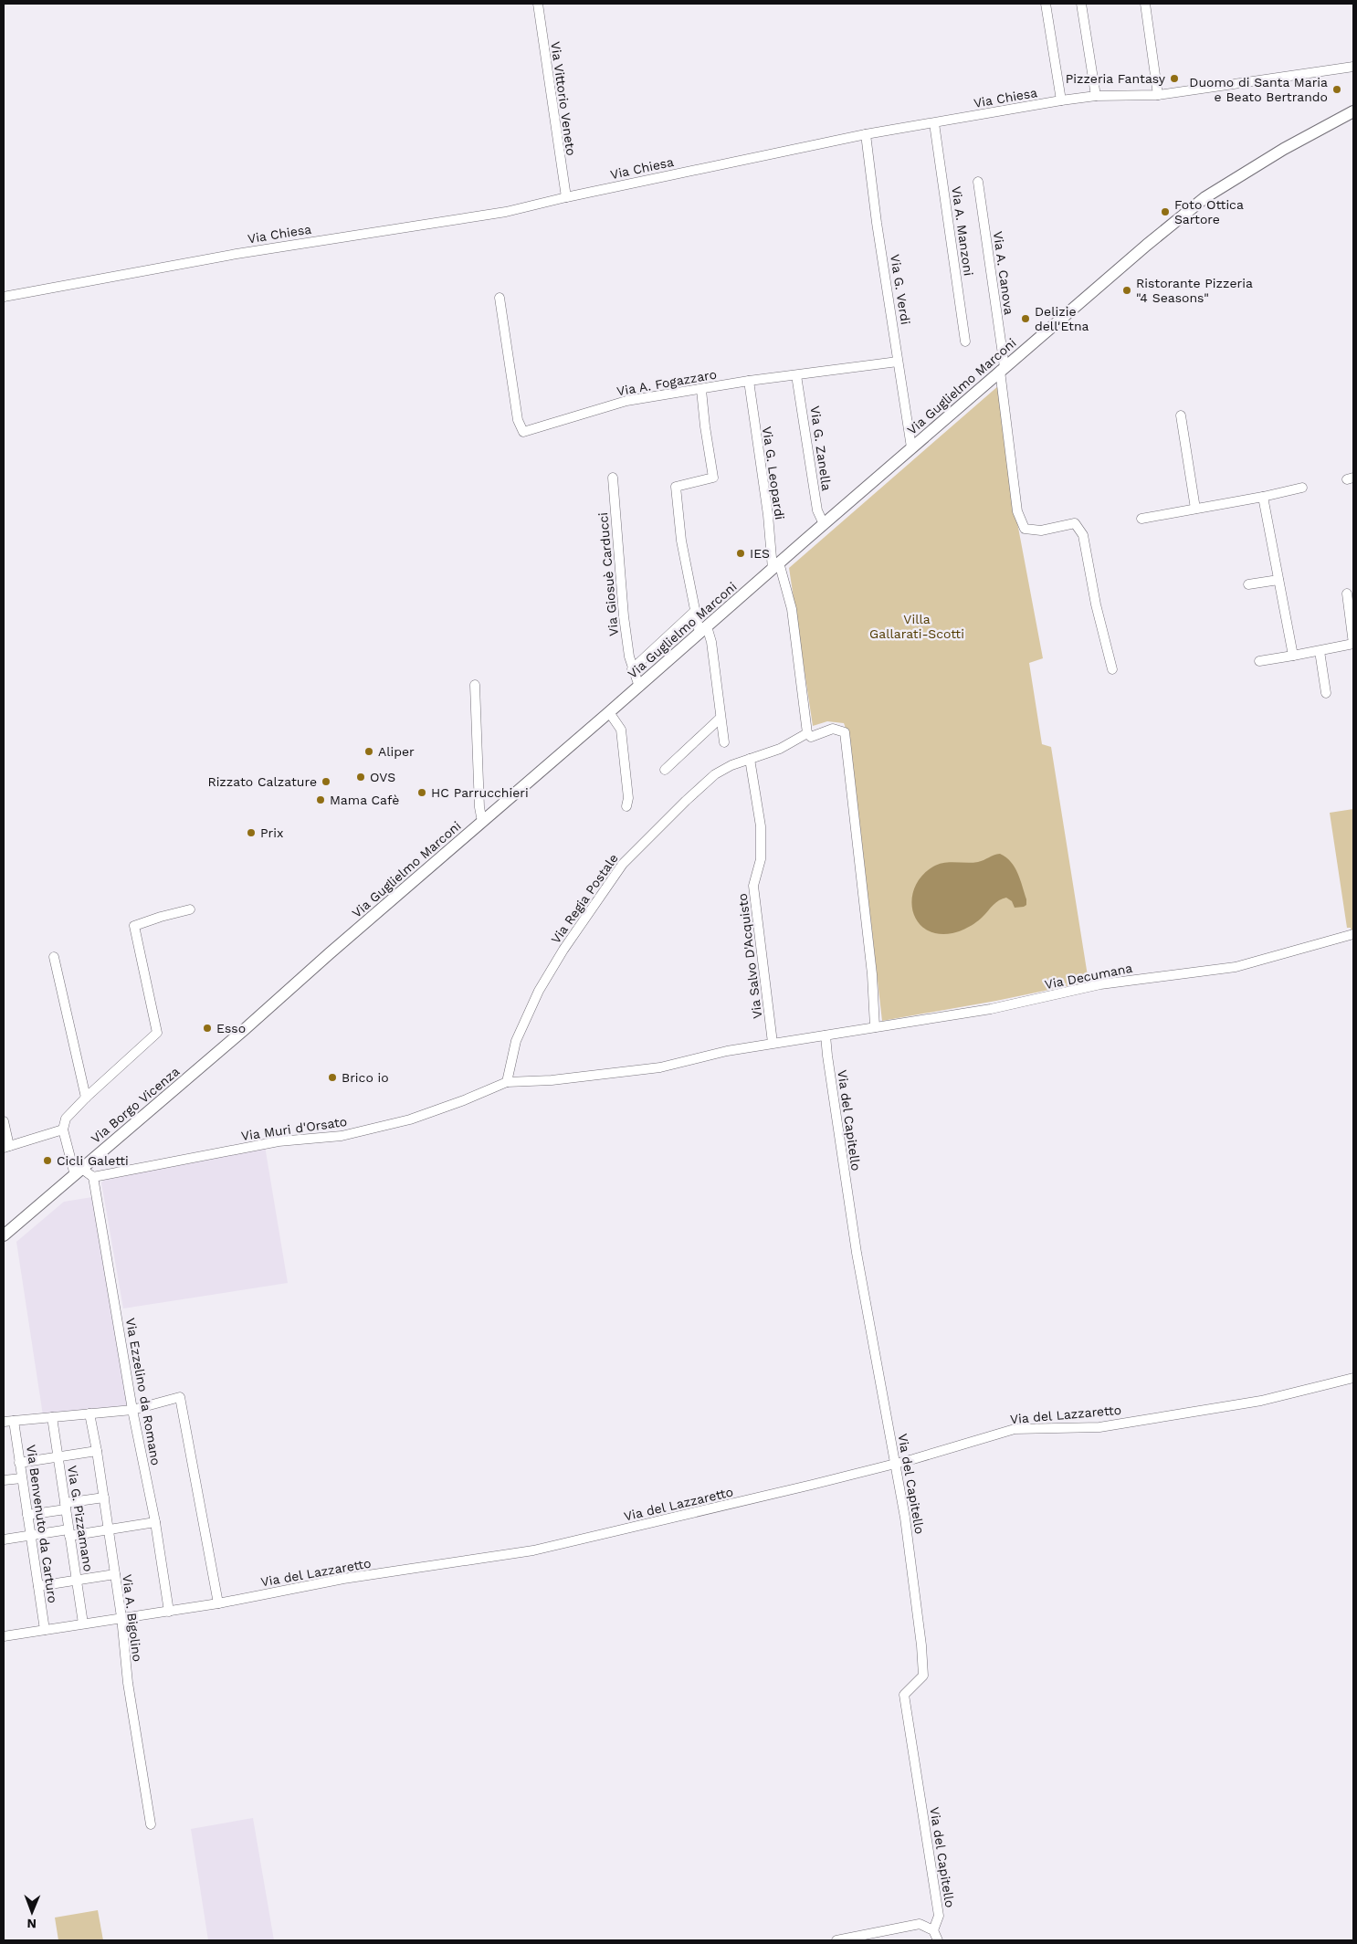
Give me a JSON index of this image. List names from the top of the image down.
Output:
{
  "streets": {
    "street": [
      "Via Chiesa",
      "Via Vittorio Veneto",
      "Via A. Manzoni",
      "Via A. Canova",
      "Via G. Verdi",
      "Via A. Fogazzaro",
      "Via Guglielmo Marconi",
      "Via G. Zanella",
      "Via G. Leopardi",
      "Via Giosuè Carducci",
      "Via Regia Postale",
      "Via Salvo D'Acquisto",
      "Via Decumana",
      "Via Borgo Vicenza",
      "Via del Capitello",
      "Via Muri d'Orsato",
      "Via Ezzelino da Romano",
      "Via del Lazzaretto",
      "Via G. Pizzamano",
      "Via Benvenuto da Carturo",
      "Via A. Bigolino"
    ]
  },
  "crossings": [
    ["Via Chiesa", "Via Vittorio Veneto"],
    ["Via Chiesa", "Via A. Manzoni"],
    ["Via Chiesa", "Via G. Verdi"],
    ["Via A. Canova", "Via Guglielmo Marconi"],
    ["Via G. Verdi", "Via A. Fogazzaro"],
    ["Via G. Verdi", "Via Guglielmo Marconi"],
    ["Via A. Fogazzaro", "Via G. Zanella"],
    ["Via A. Fogazzaro", "Via G. Leopardi"],
    ["Via Guglielmo Marconi", "Via G. Zanella"],
    ["Via Guglielmo Marconi", "Via G. Leopardi"],
    ["Via Guglielmo Marconi", "Via Giosuè Carducci"],
    ["Via Guglielmo Marconi", "Via Borgo Vicenza"],
    ["Via Regia Postale", "Via Salvo D'Acquisto"],
    ["Via Regia Postale", "Via Decumana"],
    ["Via Regia Postale", "Via Muri d'Orsato"],
    ["Via Salvo D'Acquisto", "Via Decumana"],
    ["Via Decumana", "Via del Capitello"],
    ["Via Decumana", "Via Muri d'Orsato"],
    ["Via del Capitello", "Via del Lazzaretto"],
    ["Via Muri d'Orsato", "Via Ezzelino da Romano"],
    ["Via Ezzelino da Romano", "Via del Lazzaretto"],
    ["Via del Lazzaretto", "Via G. Pizzamano"],
    ["Via del Lazzaretto", "Via Benvenuto da Carturo"],
    ["Via del Lazzaretto", "Via A. Bigolino"]
  ],
  "parks": ["Villa Gallarati-Scotti"],
  "places": [
    "Pizzeria Fantasy",
    "Duomo di Santa Maria e Beato Bertrando",
    "Foto Ottica Sartore",
    "Ristorante Pizzeria \"4 Seasons\"",
    "Delizie dell'Etna",
    "IES",
    "Aliper",
    "OVS",
    "Rizzato Calzature",
    "HC Parrucchieri",
    "Mama Cafè",
    "Prix",
    "Esso",
    "Brico io",
    "Cicli Galetti"
  ],
  "north": "bottom"
}
